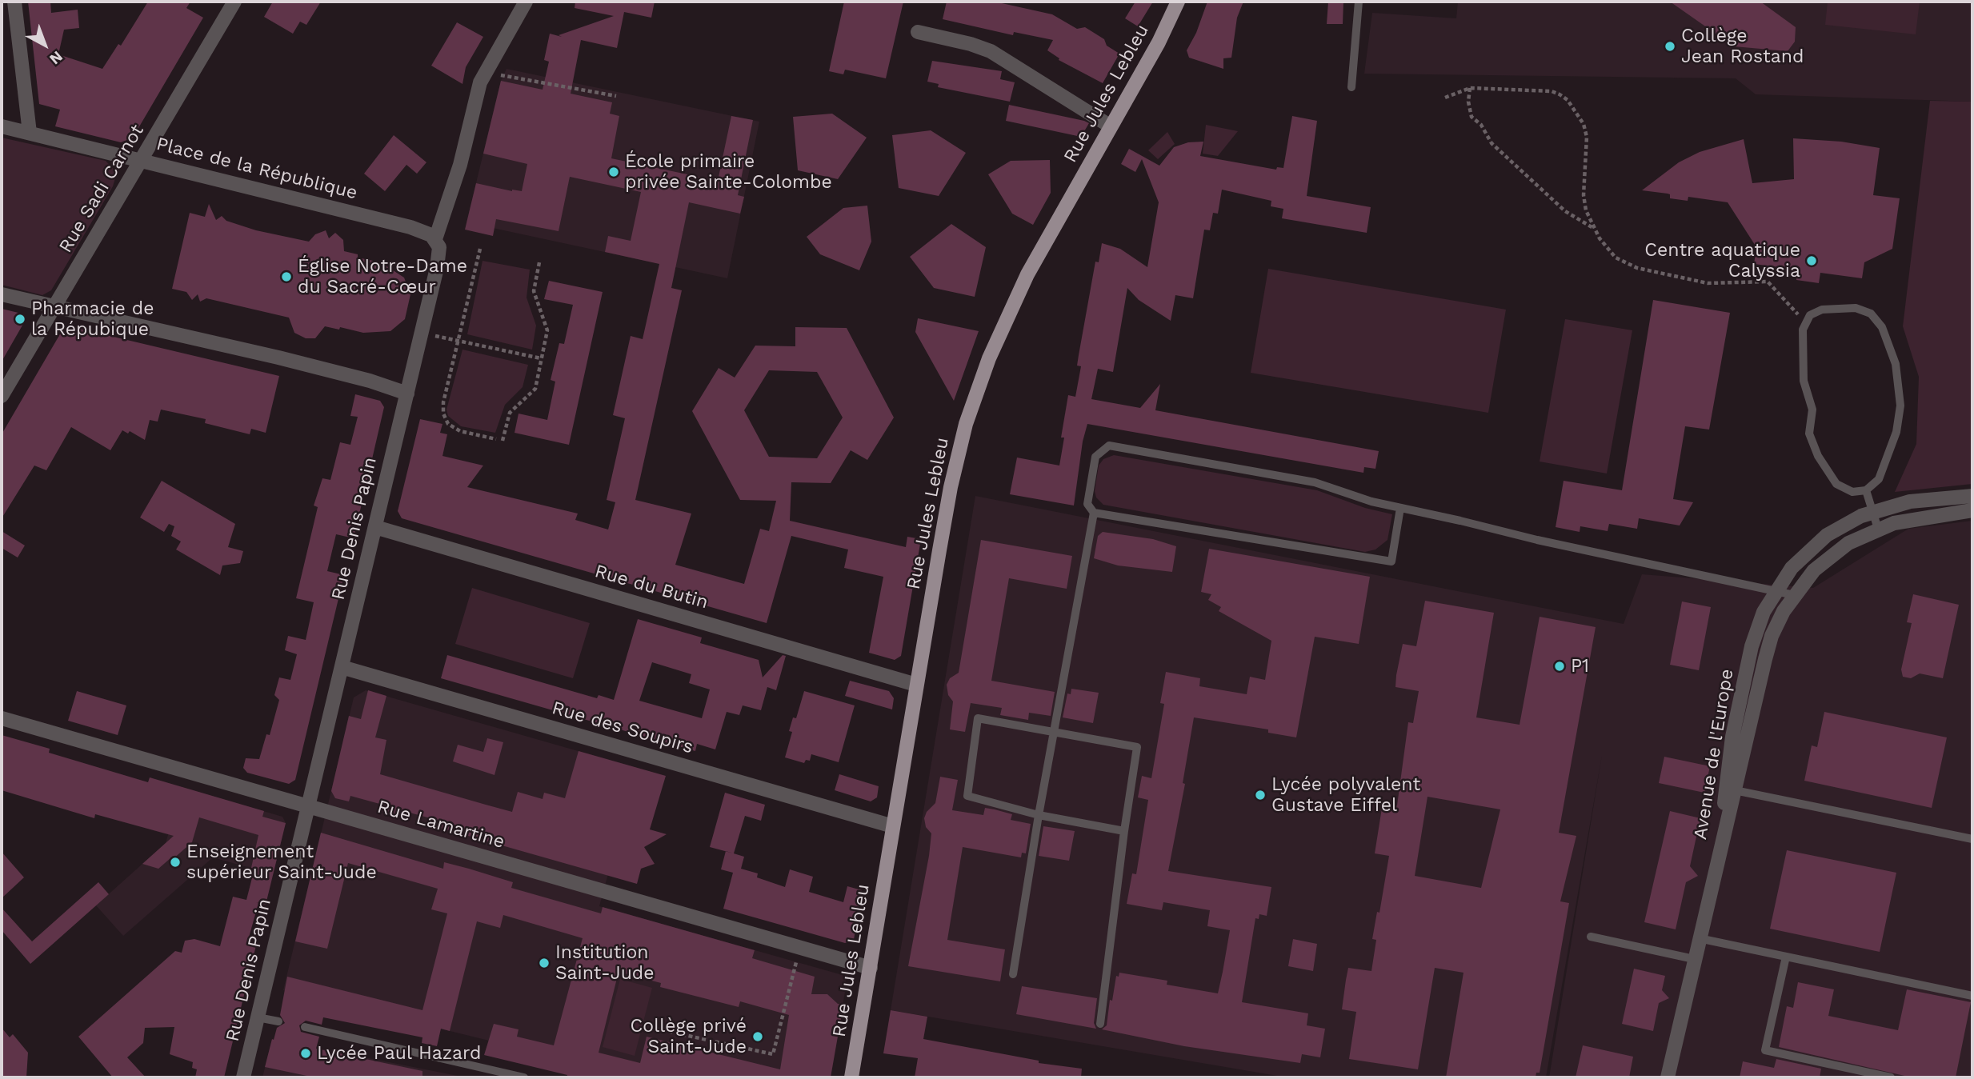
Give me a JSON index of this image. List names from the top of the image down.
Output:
{
  "streets": {
    "main road": ["Rue Jules Lebleu"],
    "street": [
      "Place de la République",
      "Rue Sadi Carnot",
      "Rue Denis Papin",
      "Rue du Butin",
      "Rue des Soupirs",
      "Avenue de l'Europe",
      "Rue Lamartine"
    ]
  },
  "crossings": [
    ["Rue Jules Lebleu", "Rue du Butin"],
    ["Rue Jules Lebleu", "Rue des Soupirs"],
    ["Rue Jules Lebleu", "Rue Lamartine"],
    ["Place de la République", "Rue Sadi Carnot"],
    ["Place de la République", "Rue Denis Papin"],
    ["Rue Denis Papin", "Rue du Butin"],
    ["Rue Denis Papin", "Rue des Soupirs"],
    ["Rue Denis Papin", "Rue Lamartine"]
  ],
  "places": [
    "Collège Jean Rostand",
    "École primaire privée Sainte-Colombe",
    "Centre aquatique Calyssia",
    "Église Notre-Dame du Sacré-Cœur",
    "Pharmacie de la Répubique",
    "P1",
    "Lycée polyvalent Gustave Eiffel",
    "Enseignement supérieur Saint-Jude",
    "Institution Saint-Jude",
    "Collège privé Saint-Jude",
    "Lycée Paul Hazard"
  ],
  "north": "bottom right"
}
